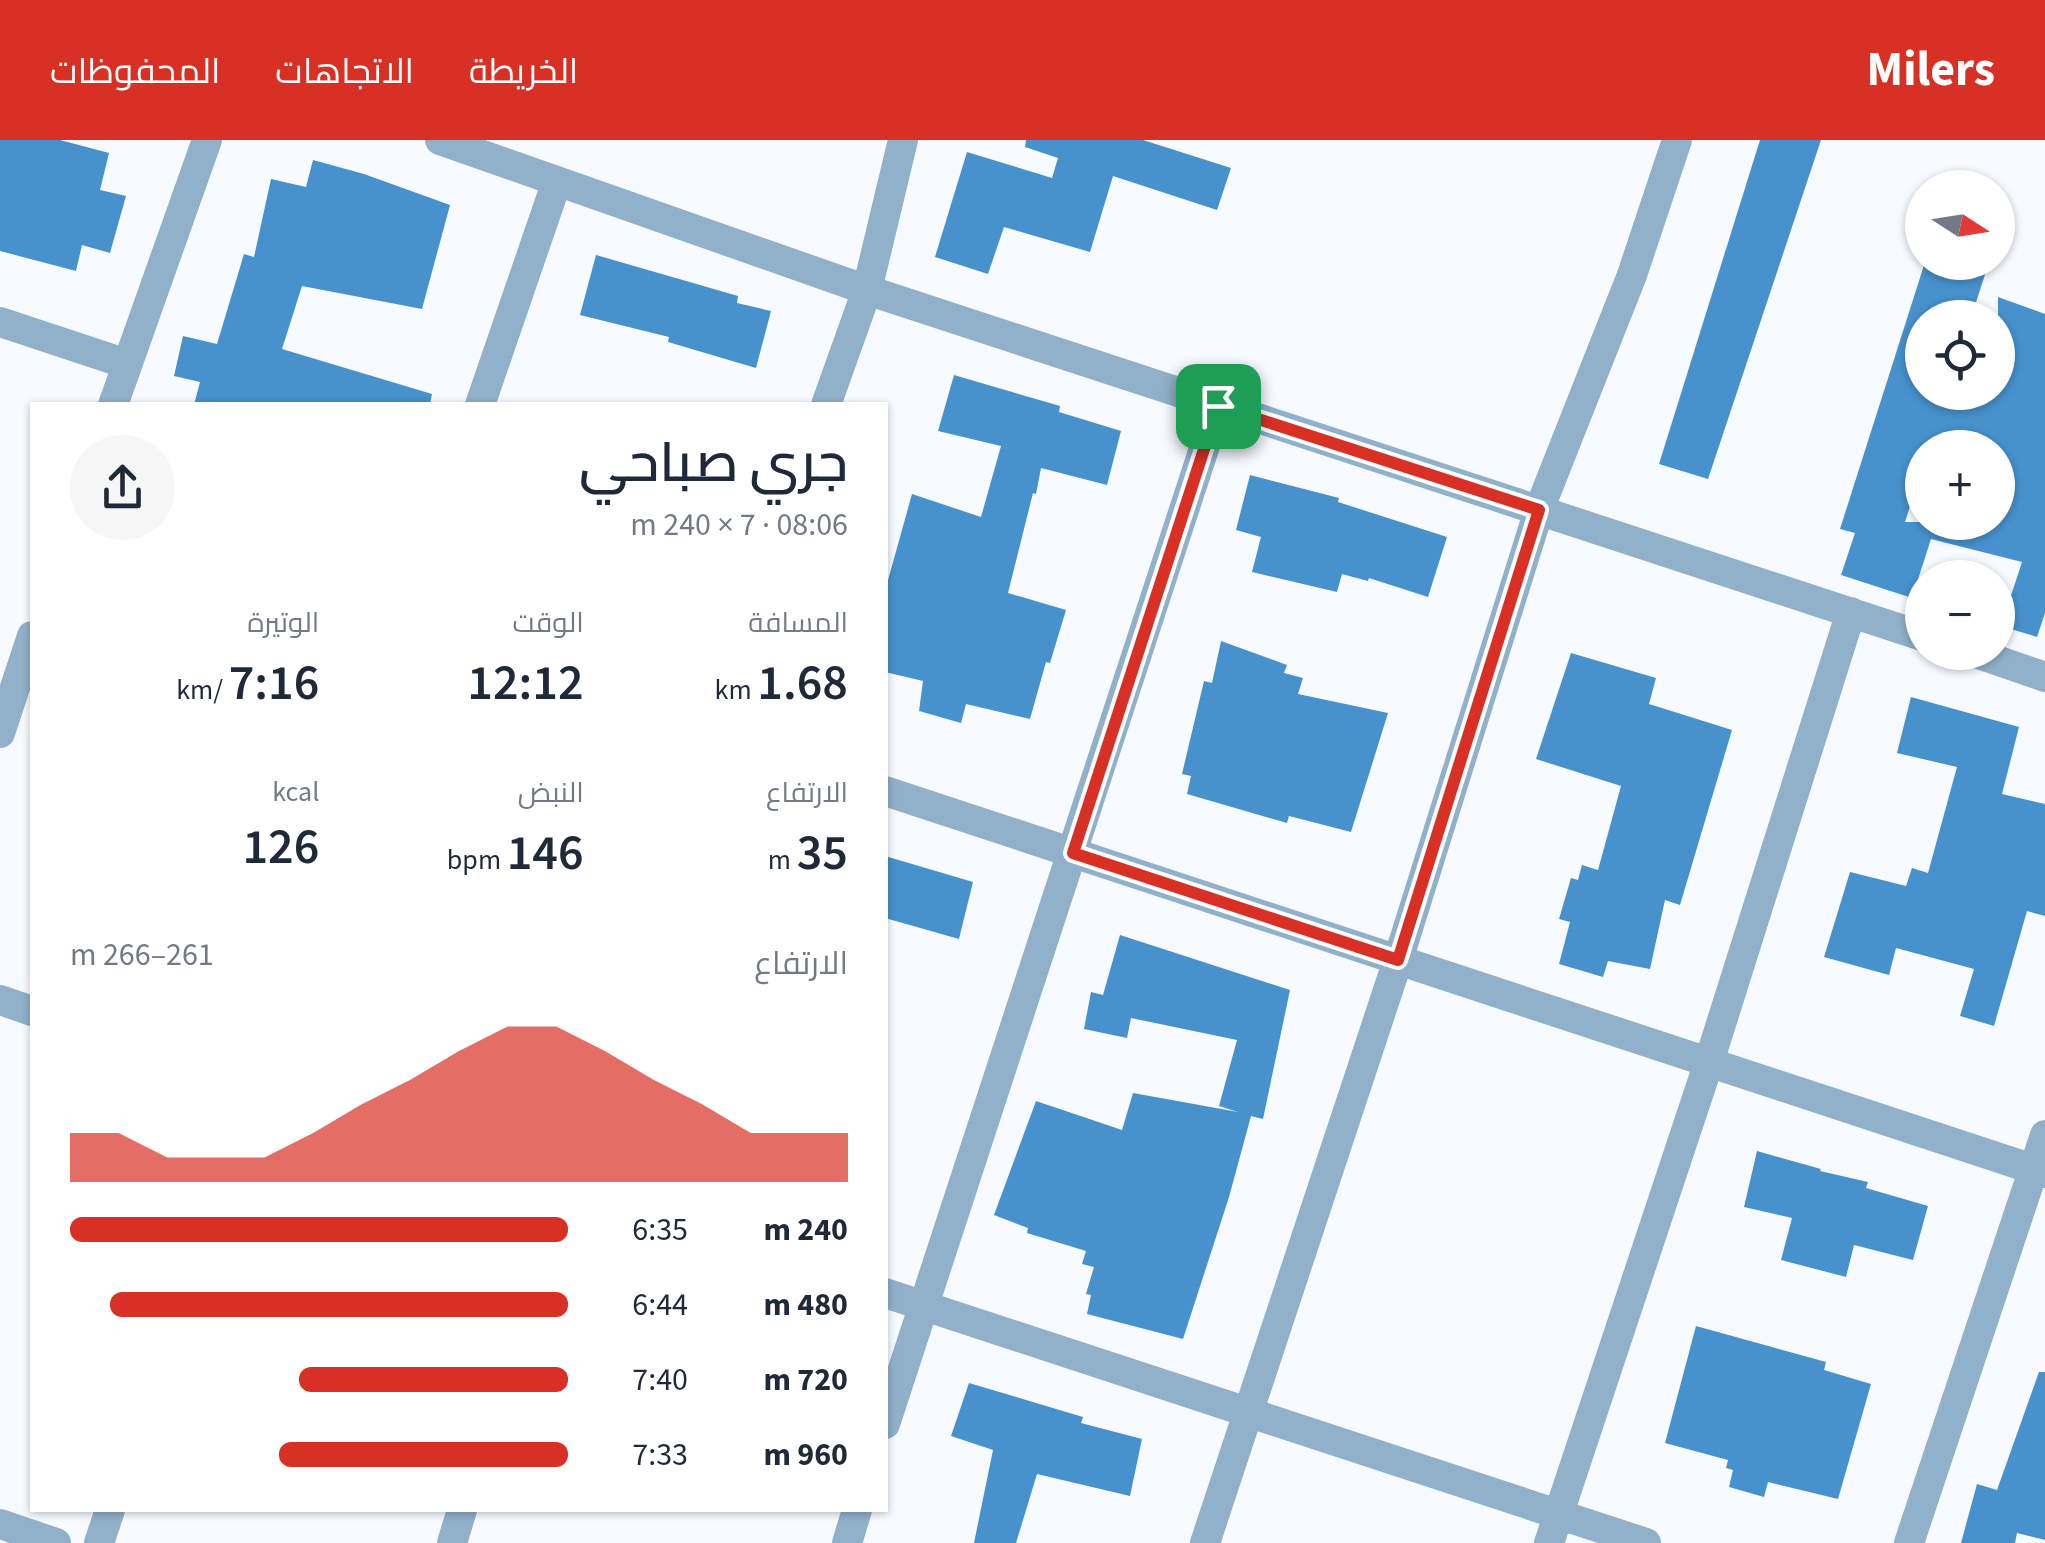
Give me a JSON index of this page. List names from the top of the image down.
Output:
{
  "north": "right",
  "page": {
    "header": "Milers",
    "nav": ["الخريطة", "الاتجاهات", "المحفوظات"],
    "map_buttons": ["+", "−"],
    "heading": ["جري صباحي", "08:06 · 7 × 240 m"],
    "stats": [
      ["المسافة", "1.68 km"],
      ["الوقت", "12:12"],
      ["الوتيرة", "7:16 /km"],
      ["الارتفاع", "35 m"],
      ["النبض", "146 bpm"],
      ["kcal", "126"]
    ],
    "chart": ["الارتفاع", "261–266 m"],
    "list": [
      {
        "name": "240 m",
        "note": "6:35"
      },
      {
        "name": "480 m",
        "note": "6:44"
      },
      {
        "name": "720 m",
        "note": "7:40"
      },
      {
        "name": "960 m",
        "note": "7:33"
      }
    ]
  }
}
